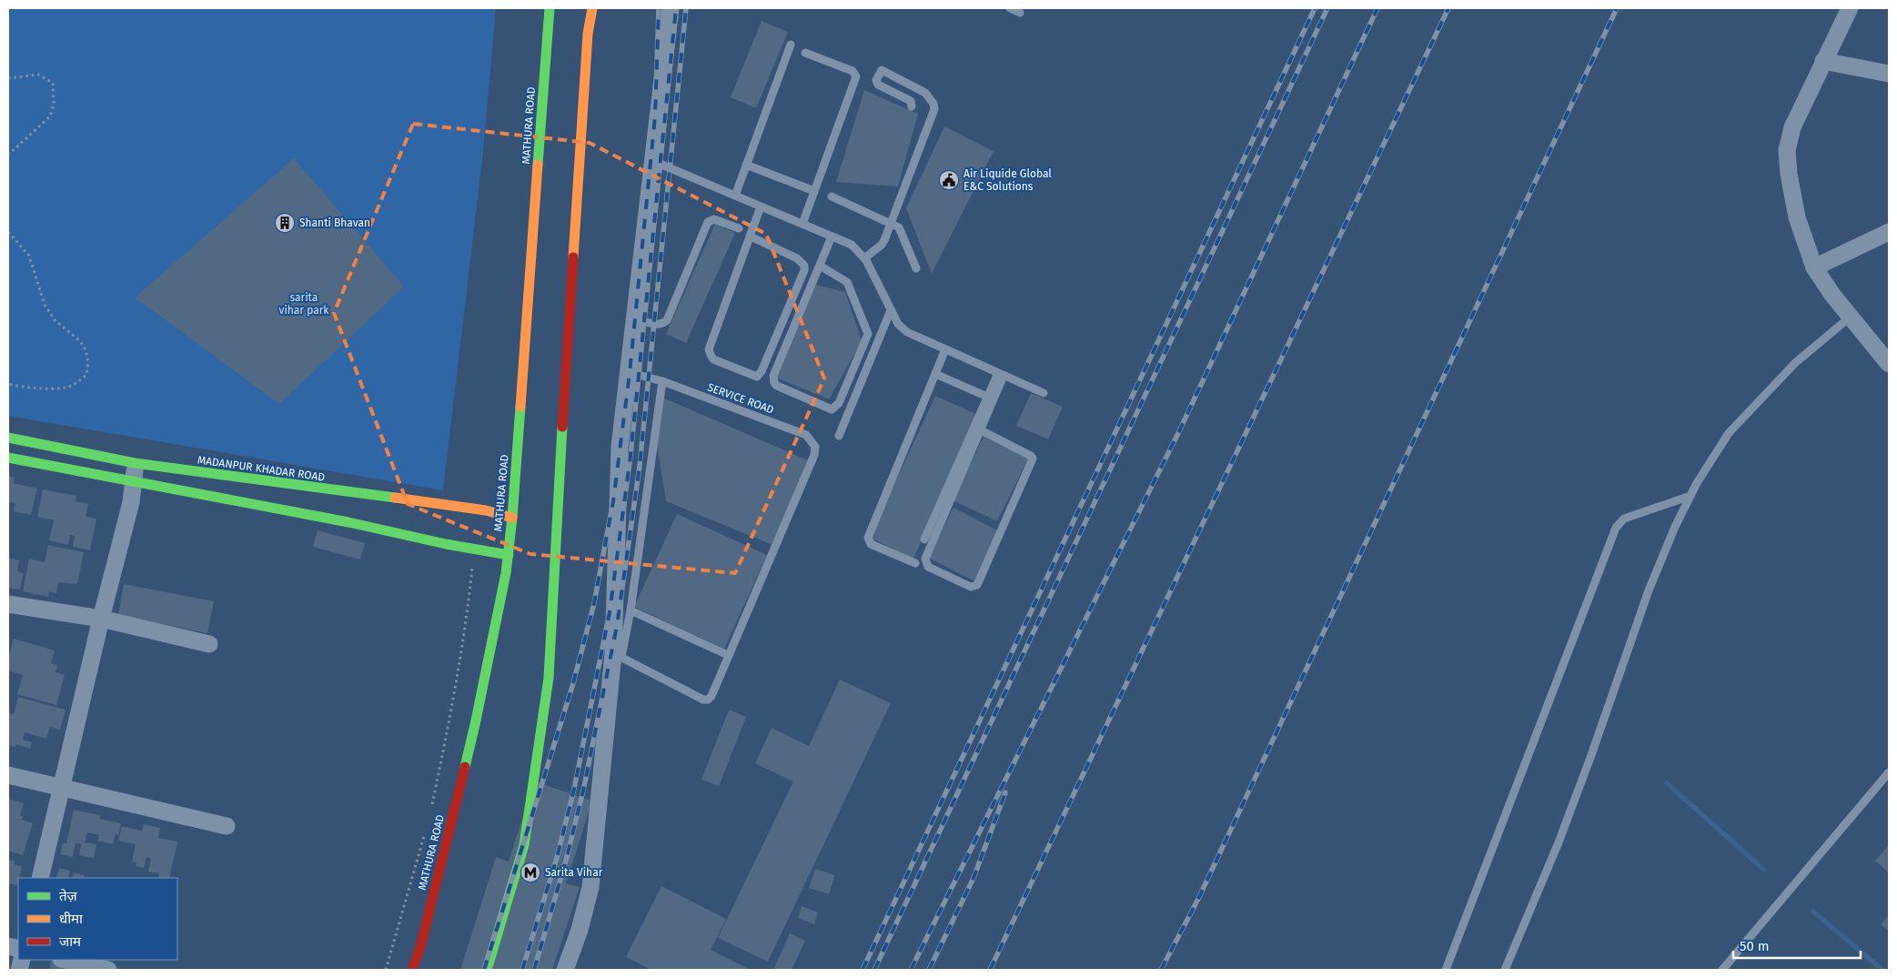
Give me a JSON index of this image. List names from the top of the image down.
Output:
{
  "streets": {
    "main road": ["MATHURA ROAD", "MADANPUR KHADAR ROAD"],
    "lane": ["SERVICE ROAD"]
  },
  "crossings": [
    ["MATHURA ROAD", "MADANPUR KHADAR ROAD"]
  ],
  "parks": ["sarita vihar park"],
  "places": {
    "public building": ["Air Liquide Global E&C Solutions"],
    "building": ["Shanti Bhavan"],
    "metro station": ["Sarita Vihar"]
  },
  "legend": ["तेज़", "धीमा", "जाम"],
  "scale_bar": "50 m"
}
